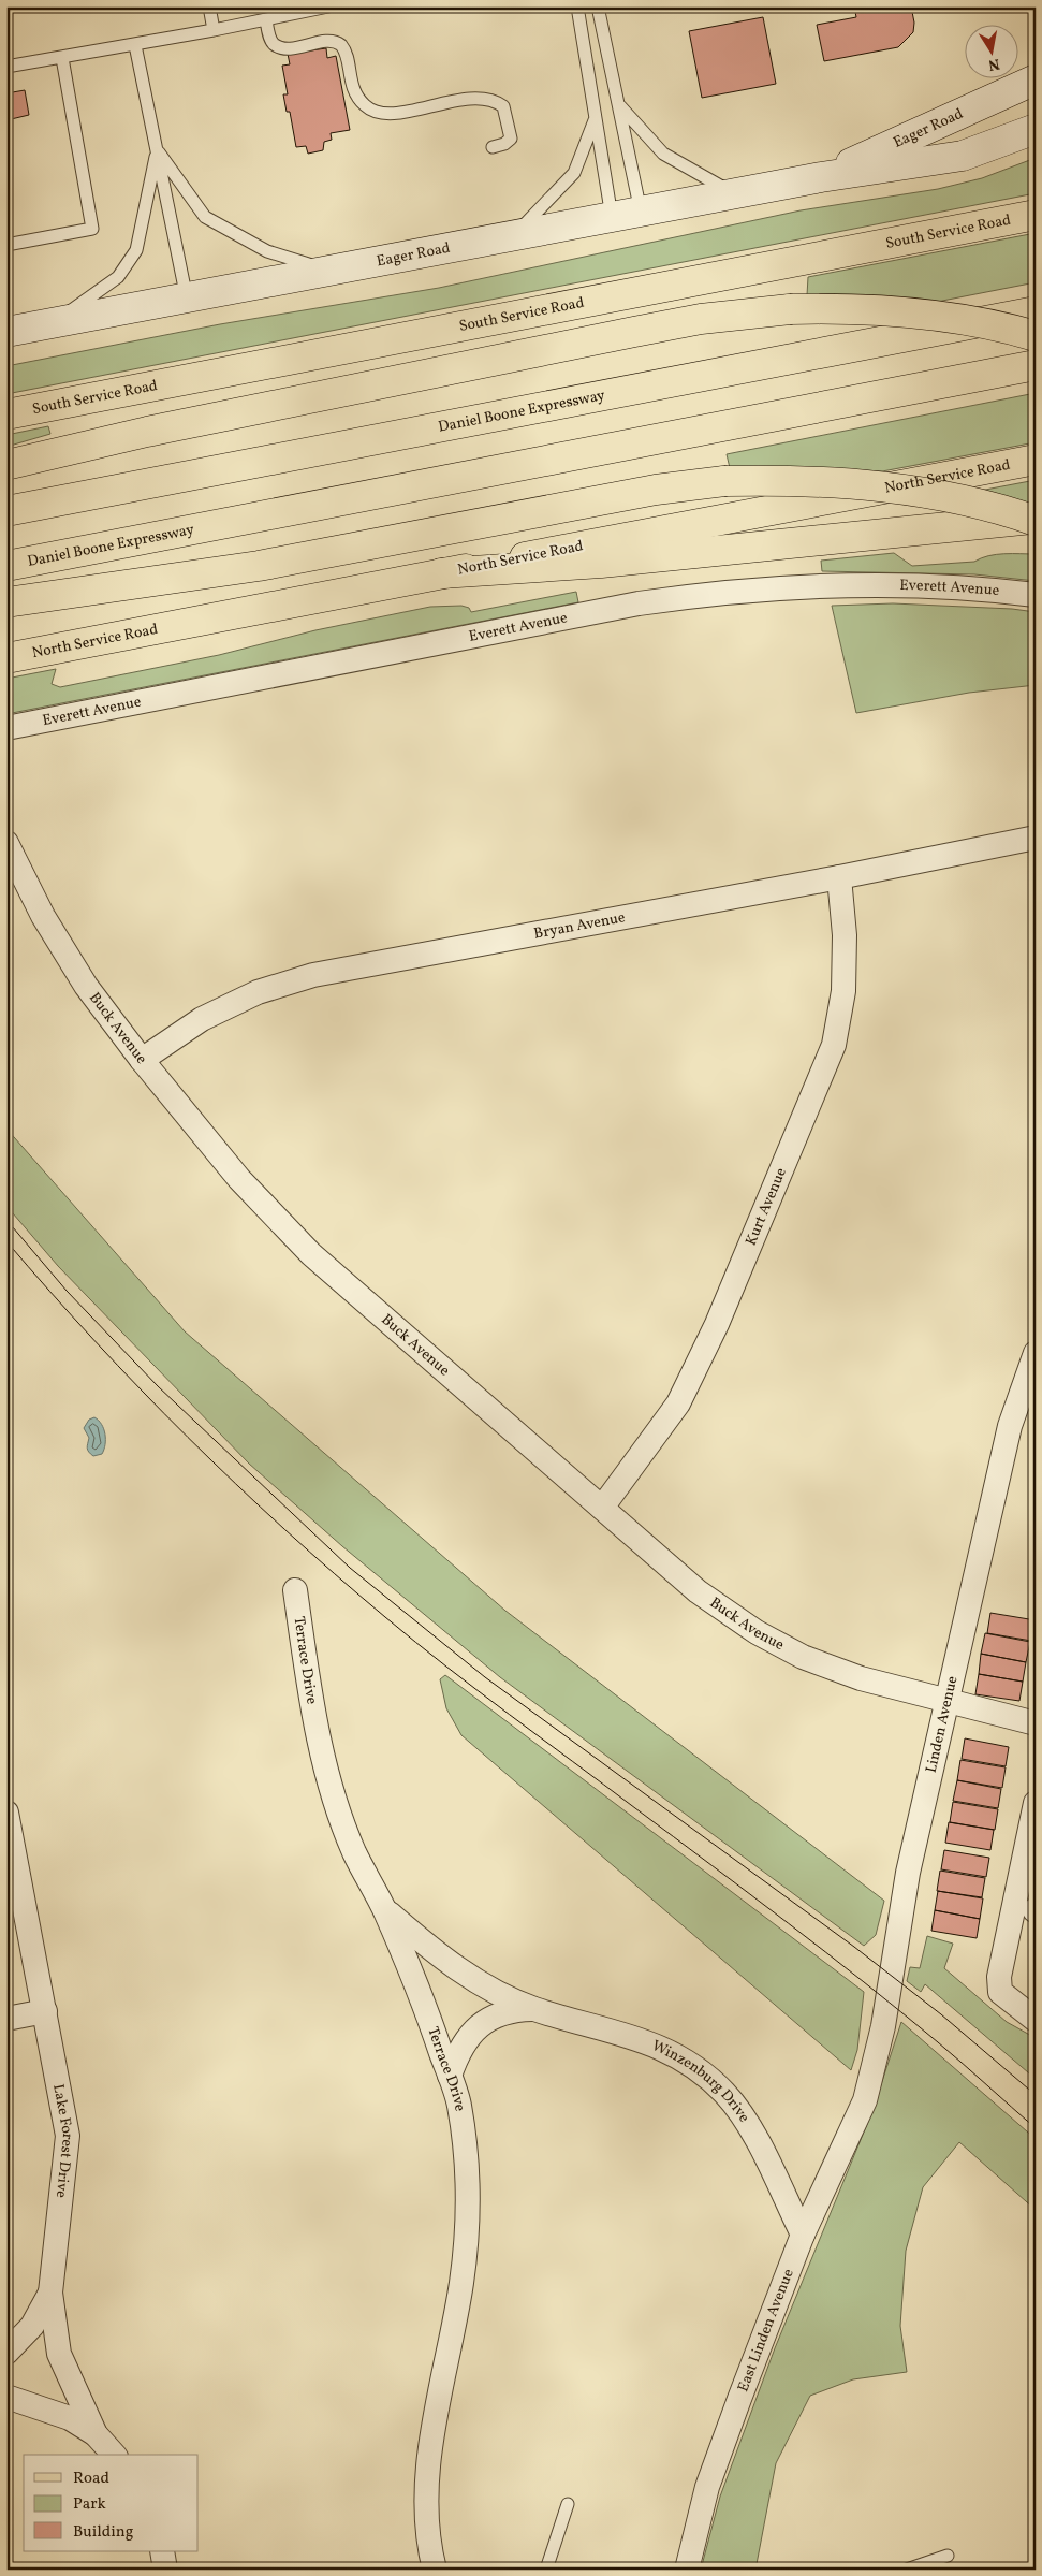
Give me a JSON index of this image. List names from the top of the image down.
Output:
{
  "streets": {
    "main road": [
      "Eager Road",
      "South Service Road",
      "Daniel Boone Expressway",
      "North Service Road"
    ],
    "street": [
      "Everett Avenue",
      "Bryan Avenue",
      "Buck Avenue",
      "Kurt Avenue",
      "Terrace Drive",
      "Linden Avenue",
      "Winzenburg Drive",
      "Lake Forest Drive",
      "East Linden Avenue"
    ]
  },
  "crossings": [
    ["Bryan Avenue", "Buck Avenue"],
    ["Bryan Avenue", "Kurt Avenue"],
    ["Buck Avenue", "Kurt Avenue"],
    ["Buck Avenue", "Linden Avenue"],
    ["Terrace Drive", "Winzenburg Drive"],
    ["Linden Avenue", "East Linden Avenue"],
    ["Winzenburg Drive", "East Linden Avenue"]
  ],
  "legend": ["Road", "Park", "Building"],
  "north": "bottom"
}
